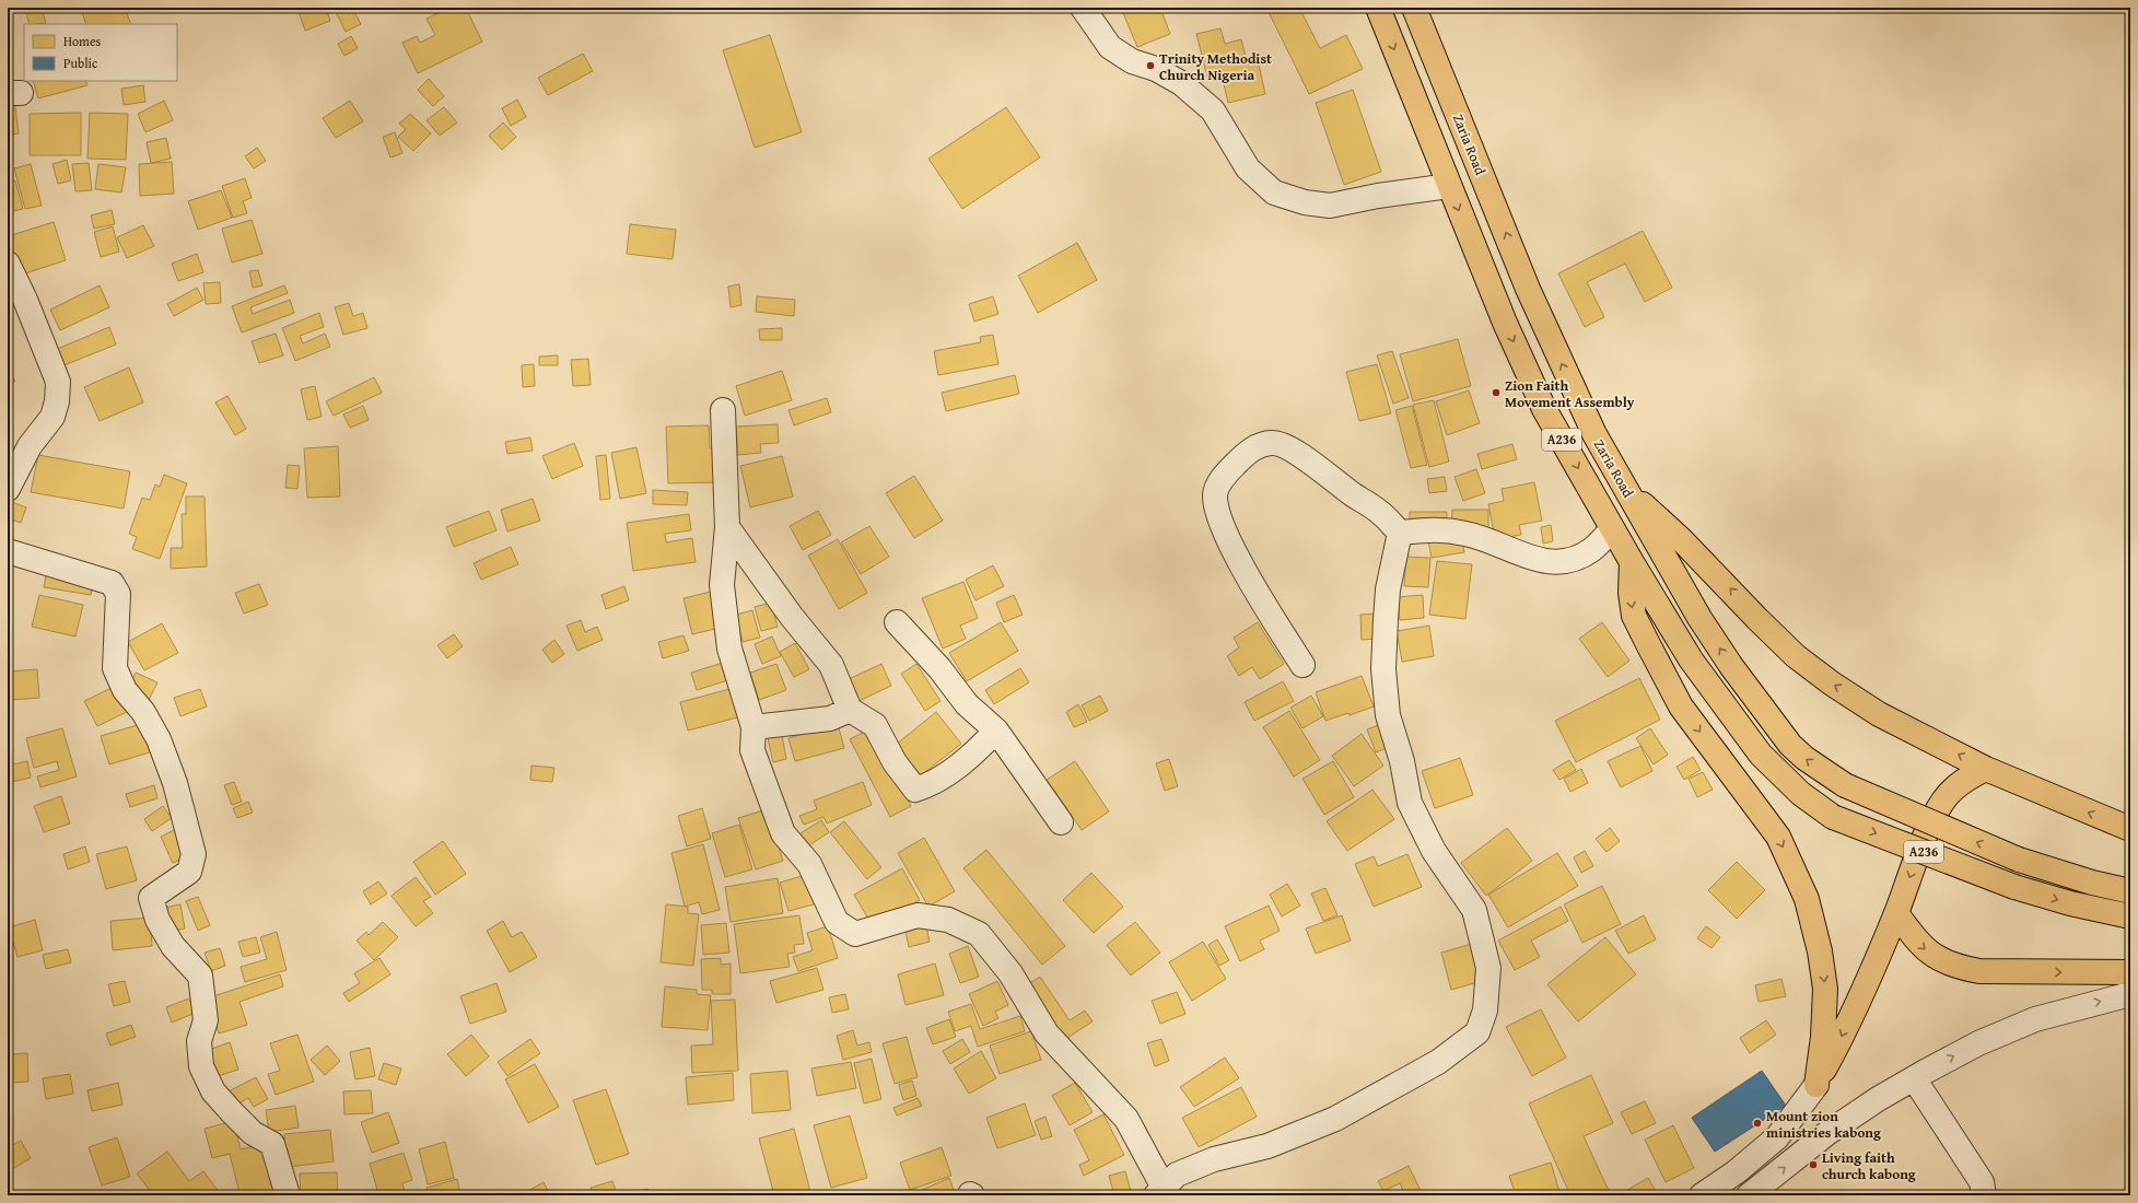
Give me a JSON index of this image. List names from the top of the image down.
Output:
{
  "streets": {
    "highway": ["Zaria Road", "A236"]
  },
  "places": [
    "Trinity Methodist Church Nigeria",
    "Zion Faith Movement Assembly",
    "Mount zion ministries kabong",
    "Living faith church kabong"
  ],
  "legend": ["Homes", "Public"]
}
